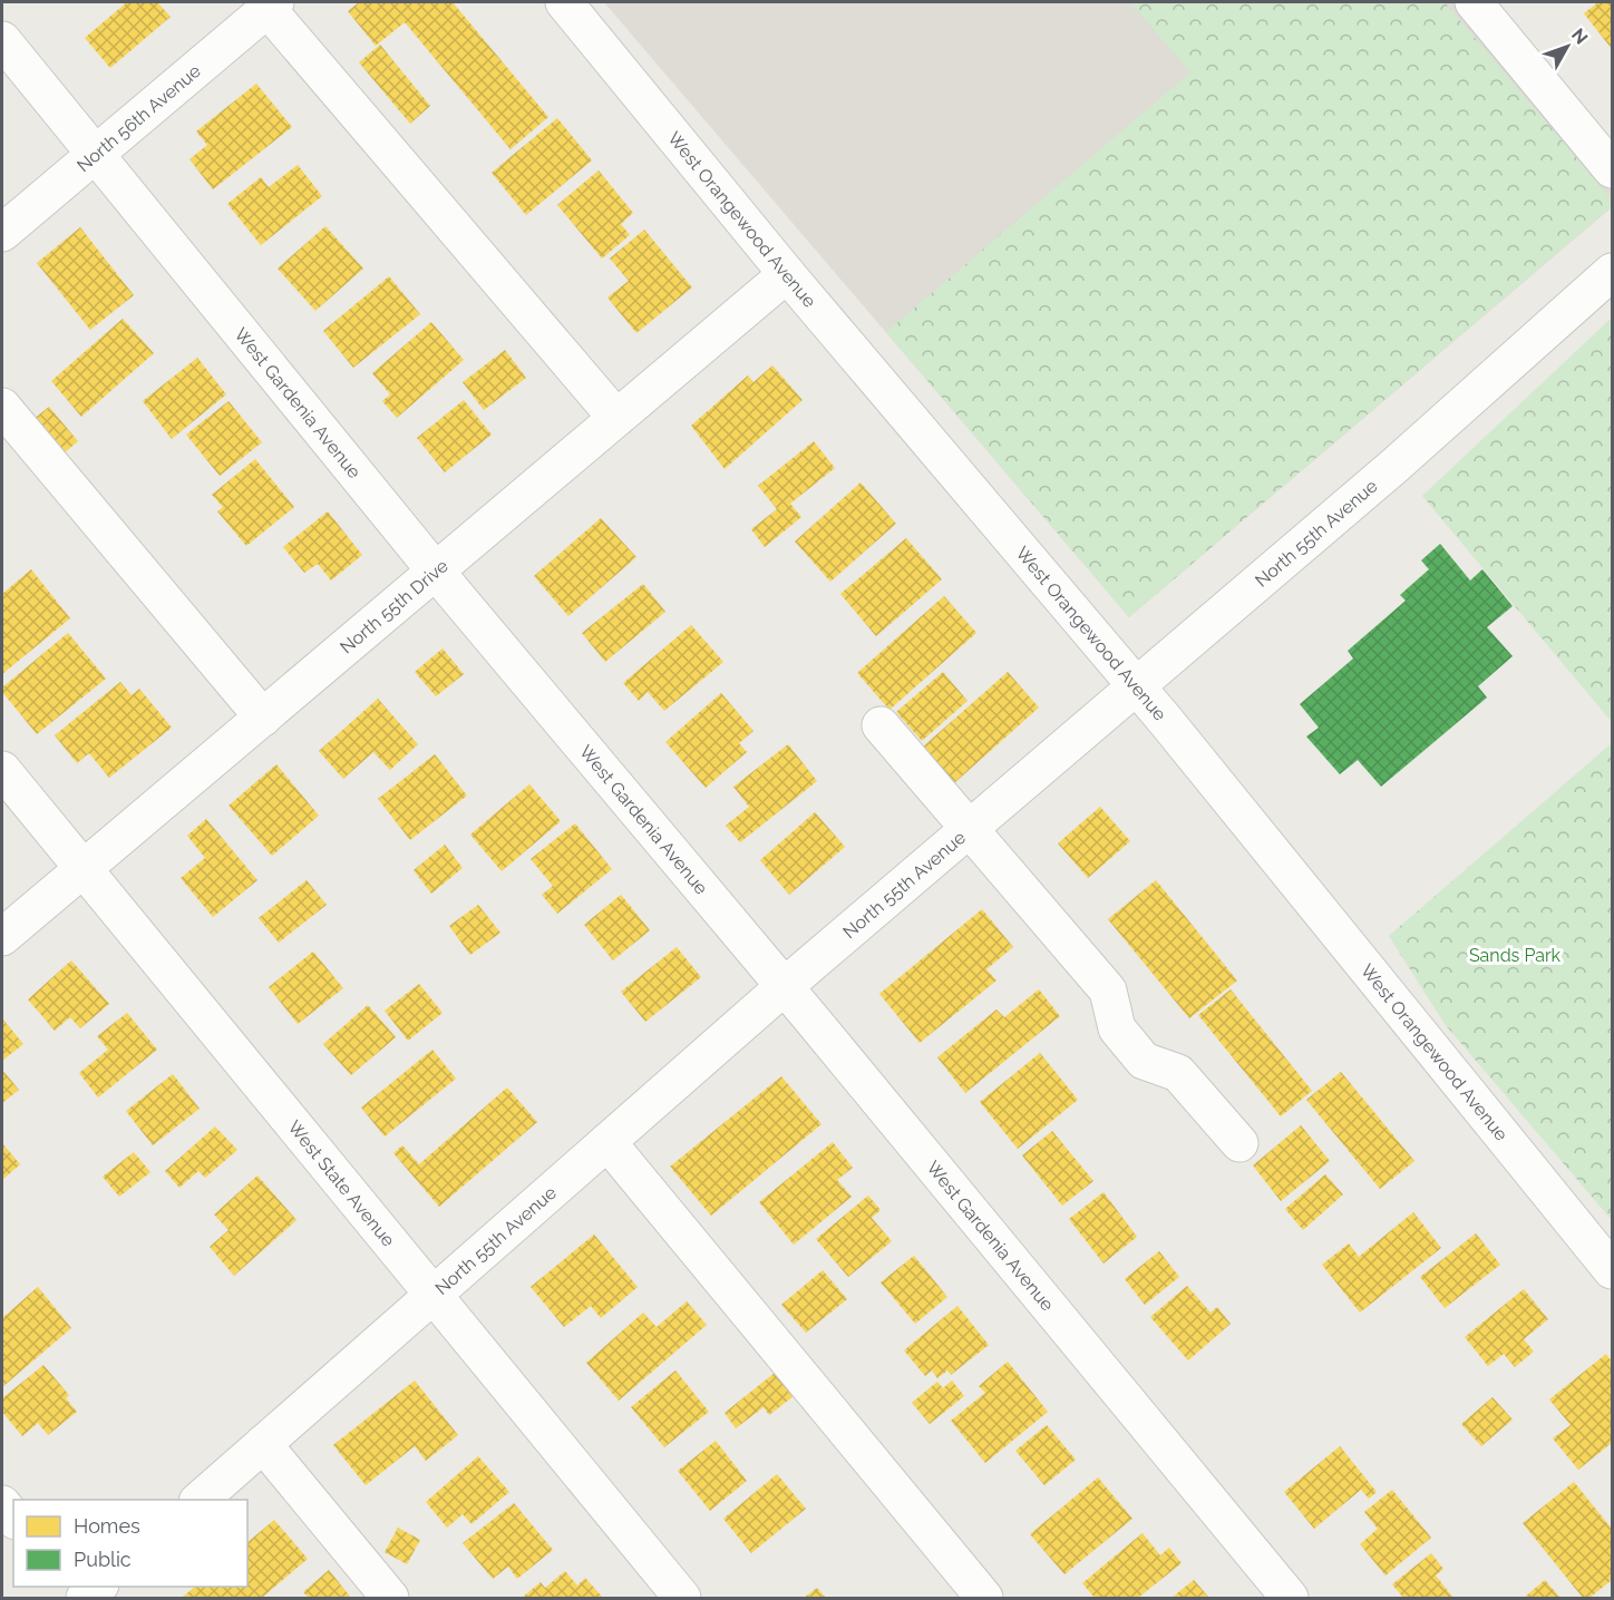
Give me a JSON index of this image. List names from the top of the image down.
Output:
{
  "streets": {
    "street": [
      "North 56th Avenue",
      "West Orangewood Avenue",
      "West Gardenia Avenue",
      "North 55th Avenue",
      "North 55th Drive",
      "West State Avenue"
    ]
  },
  "crossings": [
    ["North 56th Avenue", "West Gardenia Avenue"],
    ["West Orangewood Avenue", "North 55th Avenue"],
    ["West Orangewood Avenue", "North 55th Drive"],
    ["West Gardenia Avenue", "North 55th Avenue"],
    ["West Gardenia Avenue", "North 55th Drive"],
    ["North 55th Avenue", "West State Avenue"],
    ["North 55th Drive", "West State Avenue"]
  ],
  "parks": ["Sands Park"],
  "legend": ["Homes", "Public"],
  "north": "top right"
}
